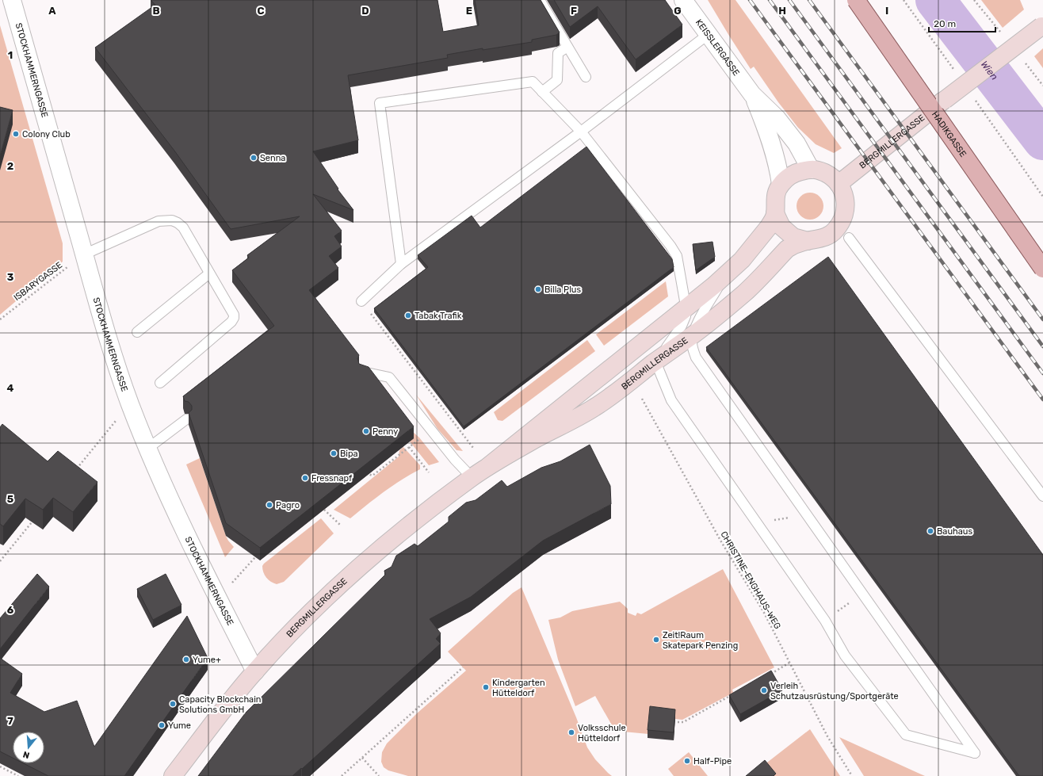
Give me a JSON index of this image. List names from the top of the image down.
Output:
{
  "streets": {
    "main road": ["HADIKGASSE", "BERGMILLERGASSE"],
    "street": ["KEISSLERGASSE", "STOCKHAMMERNGASSE"],
    "path": ["ISBARYGASSE", "CHRISTINE-ENGHAUS-WEG"]
  },
  "crossings": [
    ["KEISSLERGASSE", "BERGMILLERGASSE"],
    ["STOCKHAMMERNGASSE", "BERGMILLERGASSE"],
    ["STOCKHAMMERNGASSE", "ISBARYGASSE"]
  ],
  "water": ["Wien"],
  "places": [
    "Colony Club",
    "Senna",
    "Billa Plus",
    "Tabak Trafik",
    "Penny",
    "Bipa",
    "Fressnapf",
    "Pagro",
    "Bauhaus",
    "Zeit!Raum Skatepark Penzing",
    "Yume+",
    "Kindergarten Hütteldorf",
    "Verleih Schutzausrüstung/Sportgeräte",
    "Capacity Blockchain Solutions GmbH",
    "Yume",
    "Volksschule Hütteldorf",
    "Half-Pipe"
  ],
  "scale_bar": "20 m",
  "north": "bottom",
  "grid": {
    "columns": [
      "A",
      "B",
      "C",
      "D",
      "E",
      "F",
      "G",
      "H",
      "I"
    ],
    "rows": [
      "1",
      "2",
      "3",
      "4",
      "5",
      "6",
      "7"
    ]
  }
}
